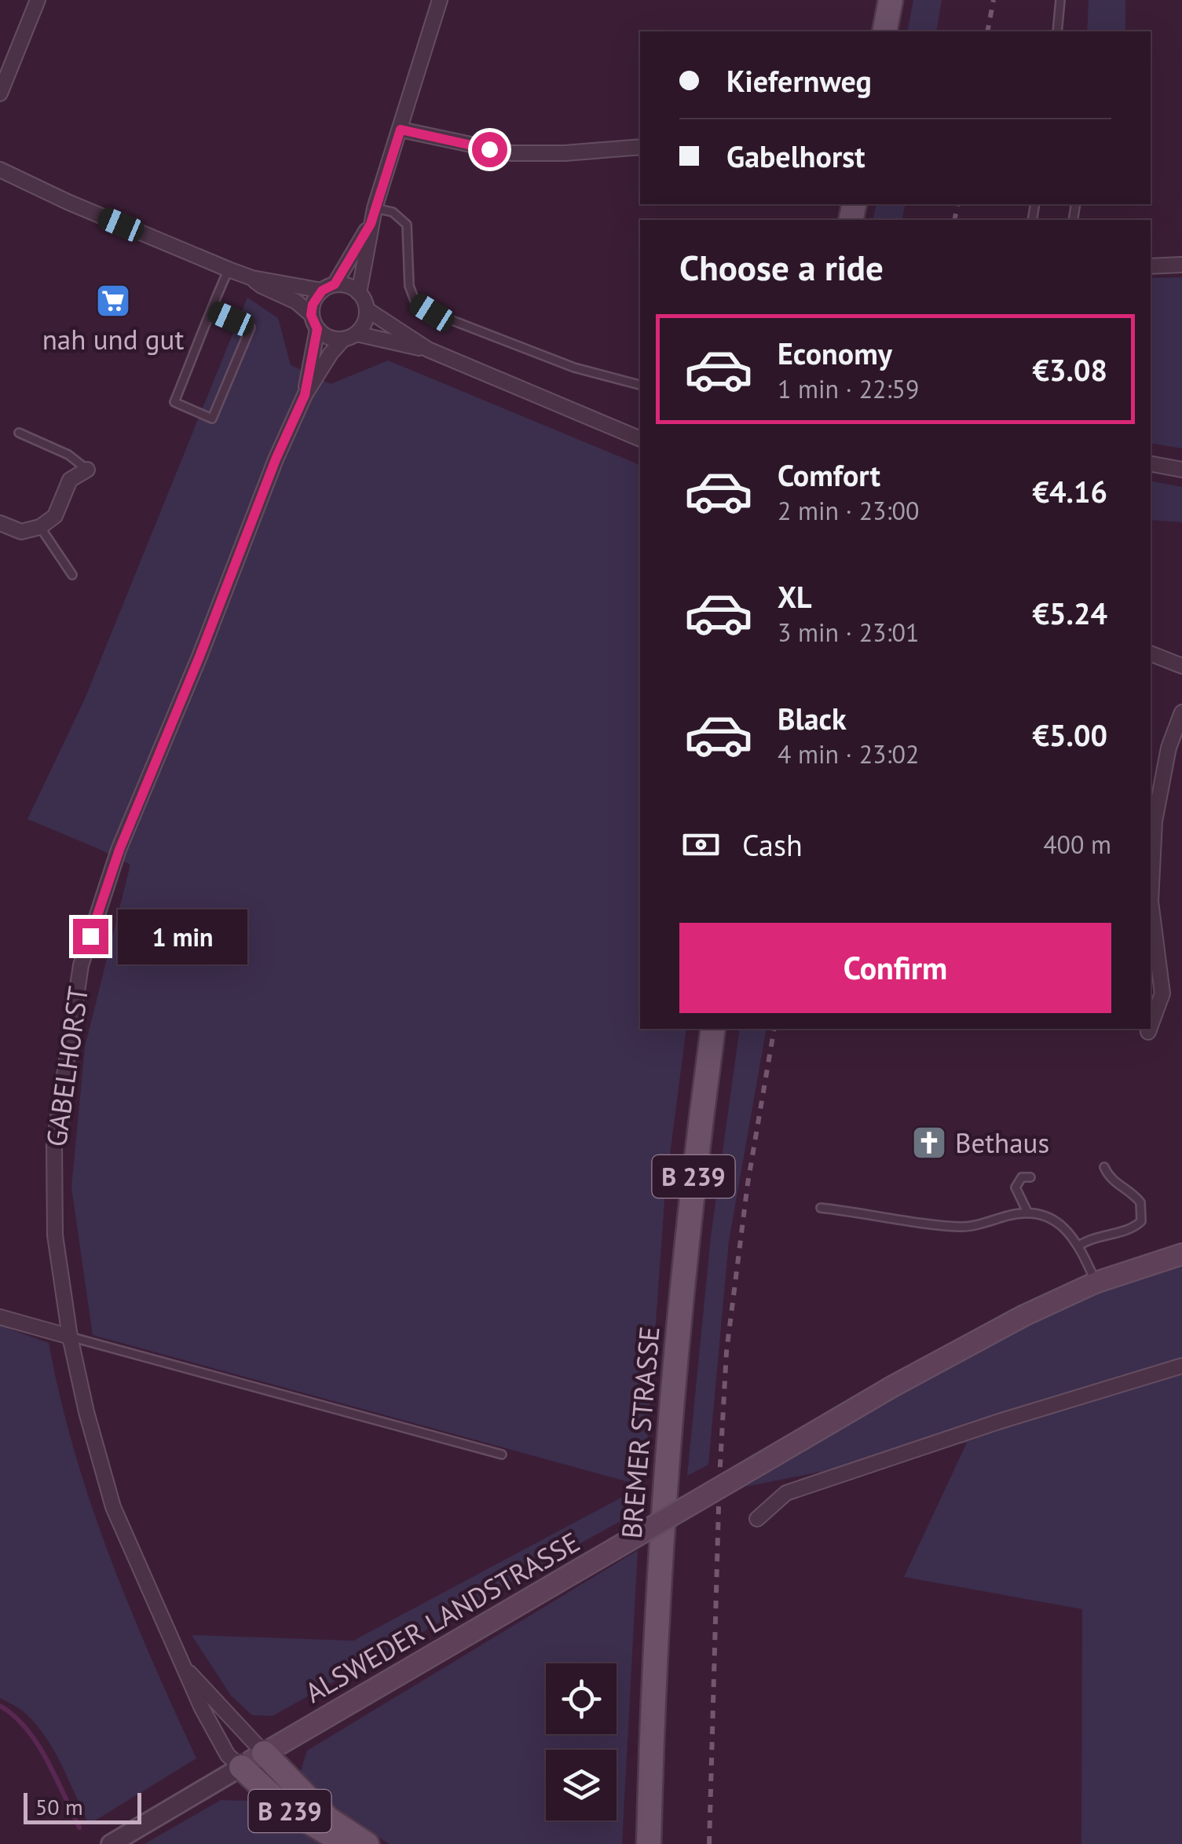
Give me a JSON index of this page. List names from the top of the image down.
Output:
{
  "streets": {
    "main road": ["B 239", "BREMER STRASSE", "ALSWEDER LANDSTRASSE"],
    "street": ["GABELHORST"]
  },
  "crossings": [
    ["GABELHORST", "B 239"],
    ["GABELHORST", "ALSWEDER LANDSTRASSE"],
    ["B 239", "ALSWEDER LANDSTRASSE"]
  ],
  "places": {
    "supermarket": ["nah und gut"],
    "church": ["Bethaus"]
  },
  "scale_bar": "50 m",
  "page": {
    "banner": ["Kiefernweg", "Gabelhorst"],
    "heading": "Choose a ride",
    "list": [
      {
        "name": "Economy",
        "note": "1 min · 22:59",
        "value": "€3.08"
      },
      {
        "name": "Comfort",
        "note": "2 min · 23:00",
        "value": "€4.16"
      },
      {
        "name": "XL",
        "note": "3 min · 23:01",
        "value": "€5.24"
      },
      {
        "name": "Black",
        "note": "4 min · 23:02",
        "value": "€5.00"
      }
    ],
    "pay": ["Cash", "400 m"],
    "buttons": "Confirm",
    "bubble": "1 min",
    "scale": "50 m"
  }
}
